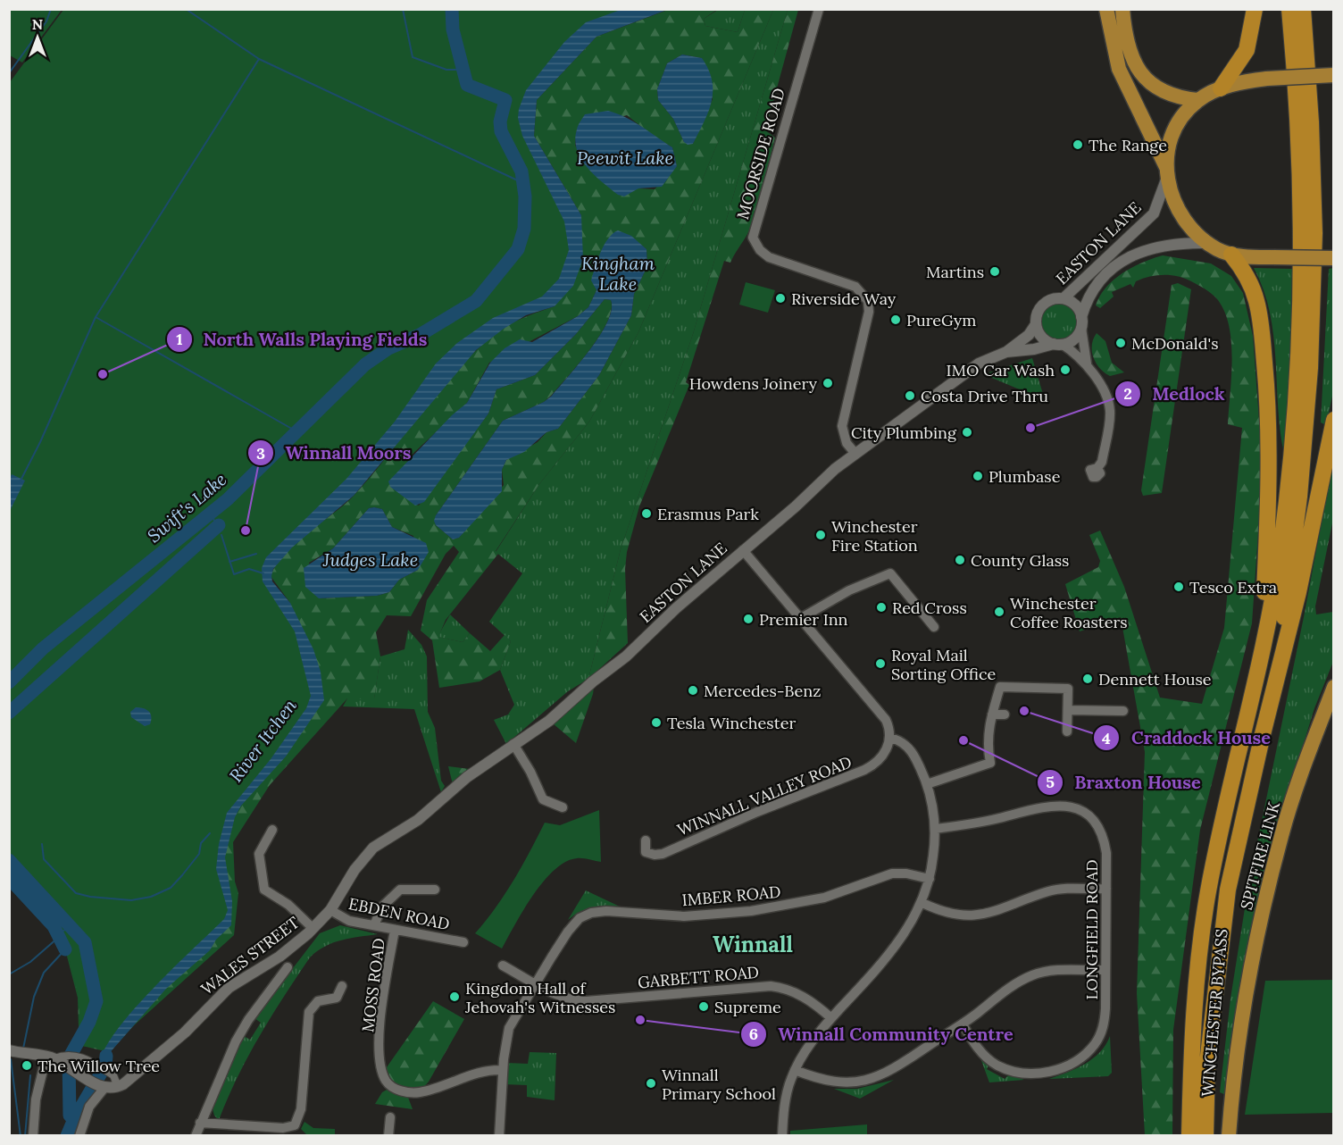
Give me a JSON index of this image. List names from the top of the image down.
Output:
{
  "streets": {
    "highway": ["SPITFIRE LINK", "WINCHESTER BYPASS"],
    "street": [
      "MOORSIDE ROAD",
      "EASTON LANE",
      "WINNALL VALLEY ROAD",
      "IMBER ROAD",
      "EBDEN ROAD",
      "LONGFIELD ROAD",
      "WALES STREET",
      "GARBETT ROAD",
      "MOSS ROAD"
    ]
  },
  "crossings": [
    ["MOORSIDE ROAD", "EASTON LANE"],
    ["EASTON LANE", "WALES STREET"],
    ["IMBER ROAD", "GARBETT ROAD"],
    ["IMBER ROAD", "MOSS ROAD"],
    ["EBDEN ROAD", "WALES STREET"],
    ["EBDEN ROAD", "MOSS ROAD"]
  ],
  "districts": ["Winnall"],
  "water": [
    "Peewit Lake",
    "Kingham Lake",
    "Swift's Lake",
    "Judges Lake",
    "River Itchen"
  ],
  "places": [
    "The Range",
    "Martins",
    "Riverside Way",
    "PureGym",
    "McDonald's",
    "IMO Car Wash",
    "North Walls Playing Fields",
    "Howdens Joinery",
    "Costa Drive Thru",
    "Medlock",
    "City Plumbing",
    "Plumbase",
    "Erasmus Park",
    "Winnall Moors",
    "Winchester Fire Station",
    "County Glass",
    "Tesco Extra",
    "Red Cross",
    "Winchester Coffee Roasters",
    "Premier Inn",
    "Royal Mail Sorting Office",
    "Dennett House",
    "Mercedes-Benz",
    "Craddock House",
    "Tesla Winchester",
    "Braxton House",
    "Kingdom Hall of Jehovah's Witnesses",
    "Supreme",
    "Winnall Community Centre",
    "The Willow Tree",
    "Winnall Primary School"
  ],
  "north": "top"
}
